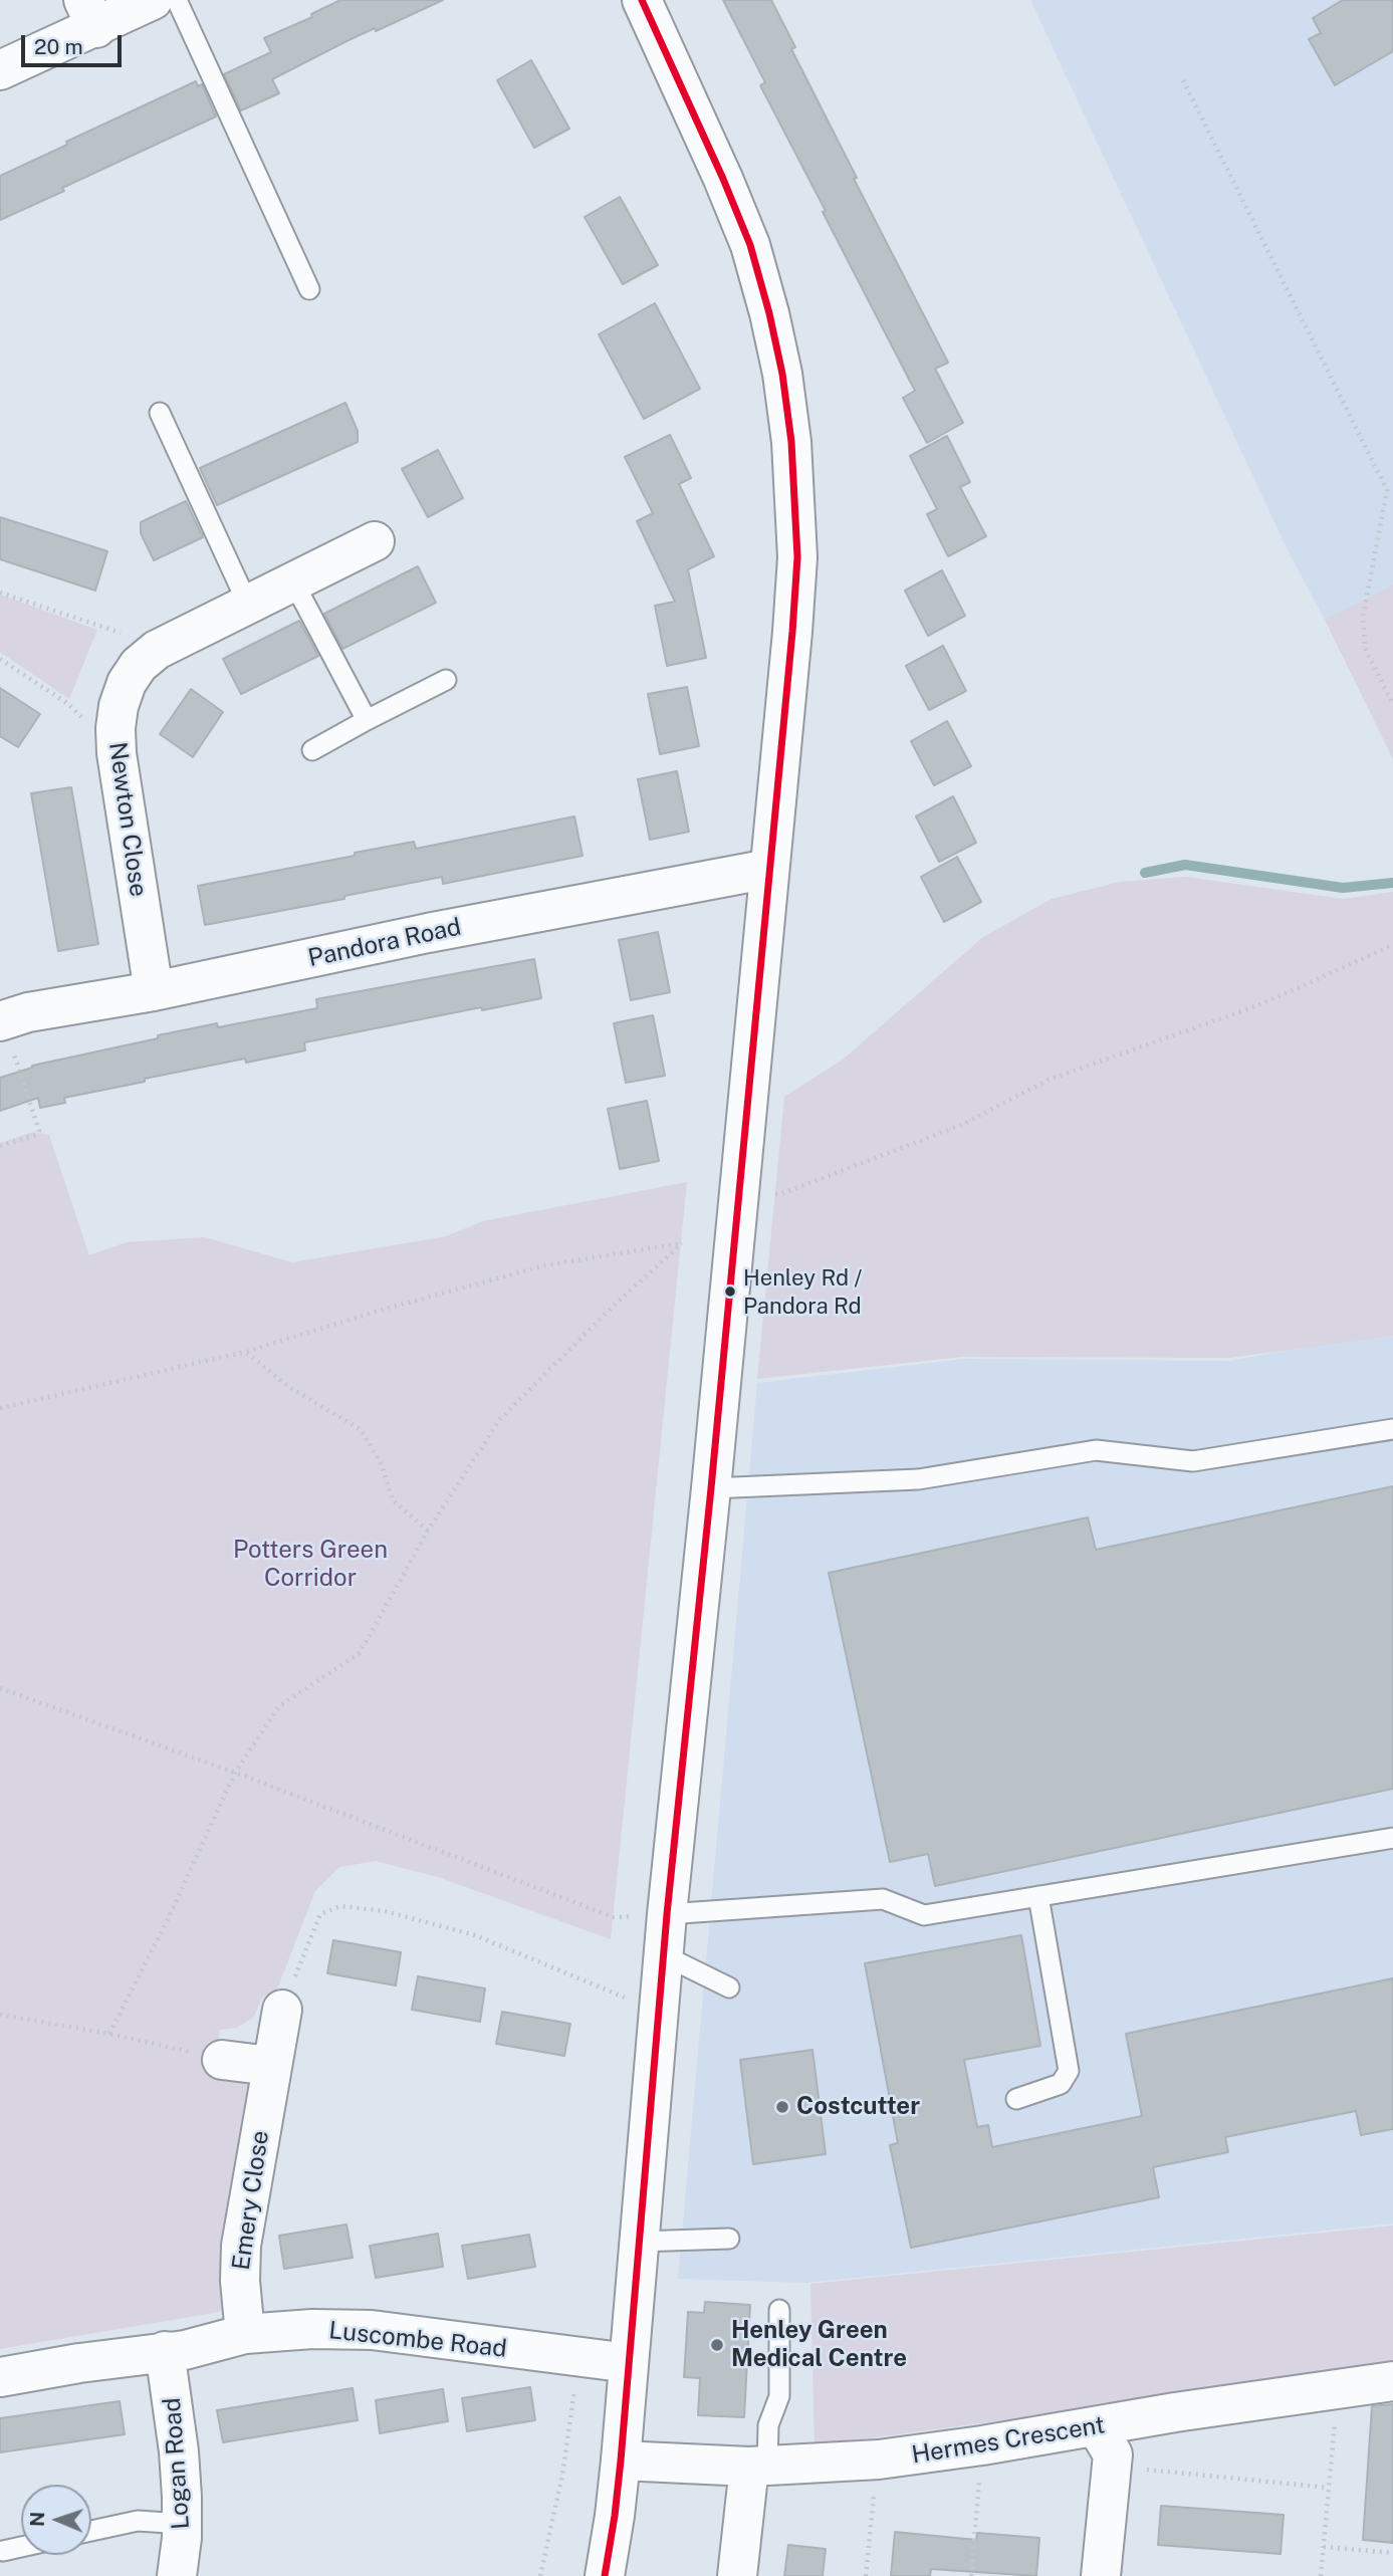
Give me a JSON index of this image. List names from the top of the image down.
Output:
{
  "streets": {
    "street": [
      "Newton Close",
      "Pandora Road",
      "Emery Close",
      "Luscombe Road",
      "Hermes Crescent",
      "Logan Road"
    ]
  },
  "crossings": [
    ["Newton Close", "Pandora Road"],
    ["Emery Close", "Luscombe Road"],
    ["Luscombe Road", "Logan Road"]
  ],
  "parks": ["Potters Green Corridor"],
  "places": ["Henley Rd / Pandora Rd", "Costcutter", "Henley Green Medical Centre"],
  "scale_bar": "20 m",
  "north": "left"
}
